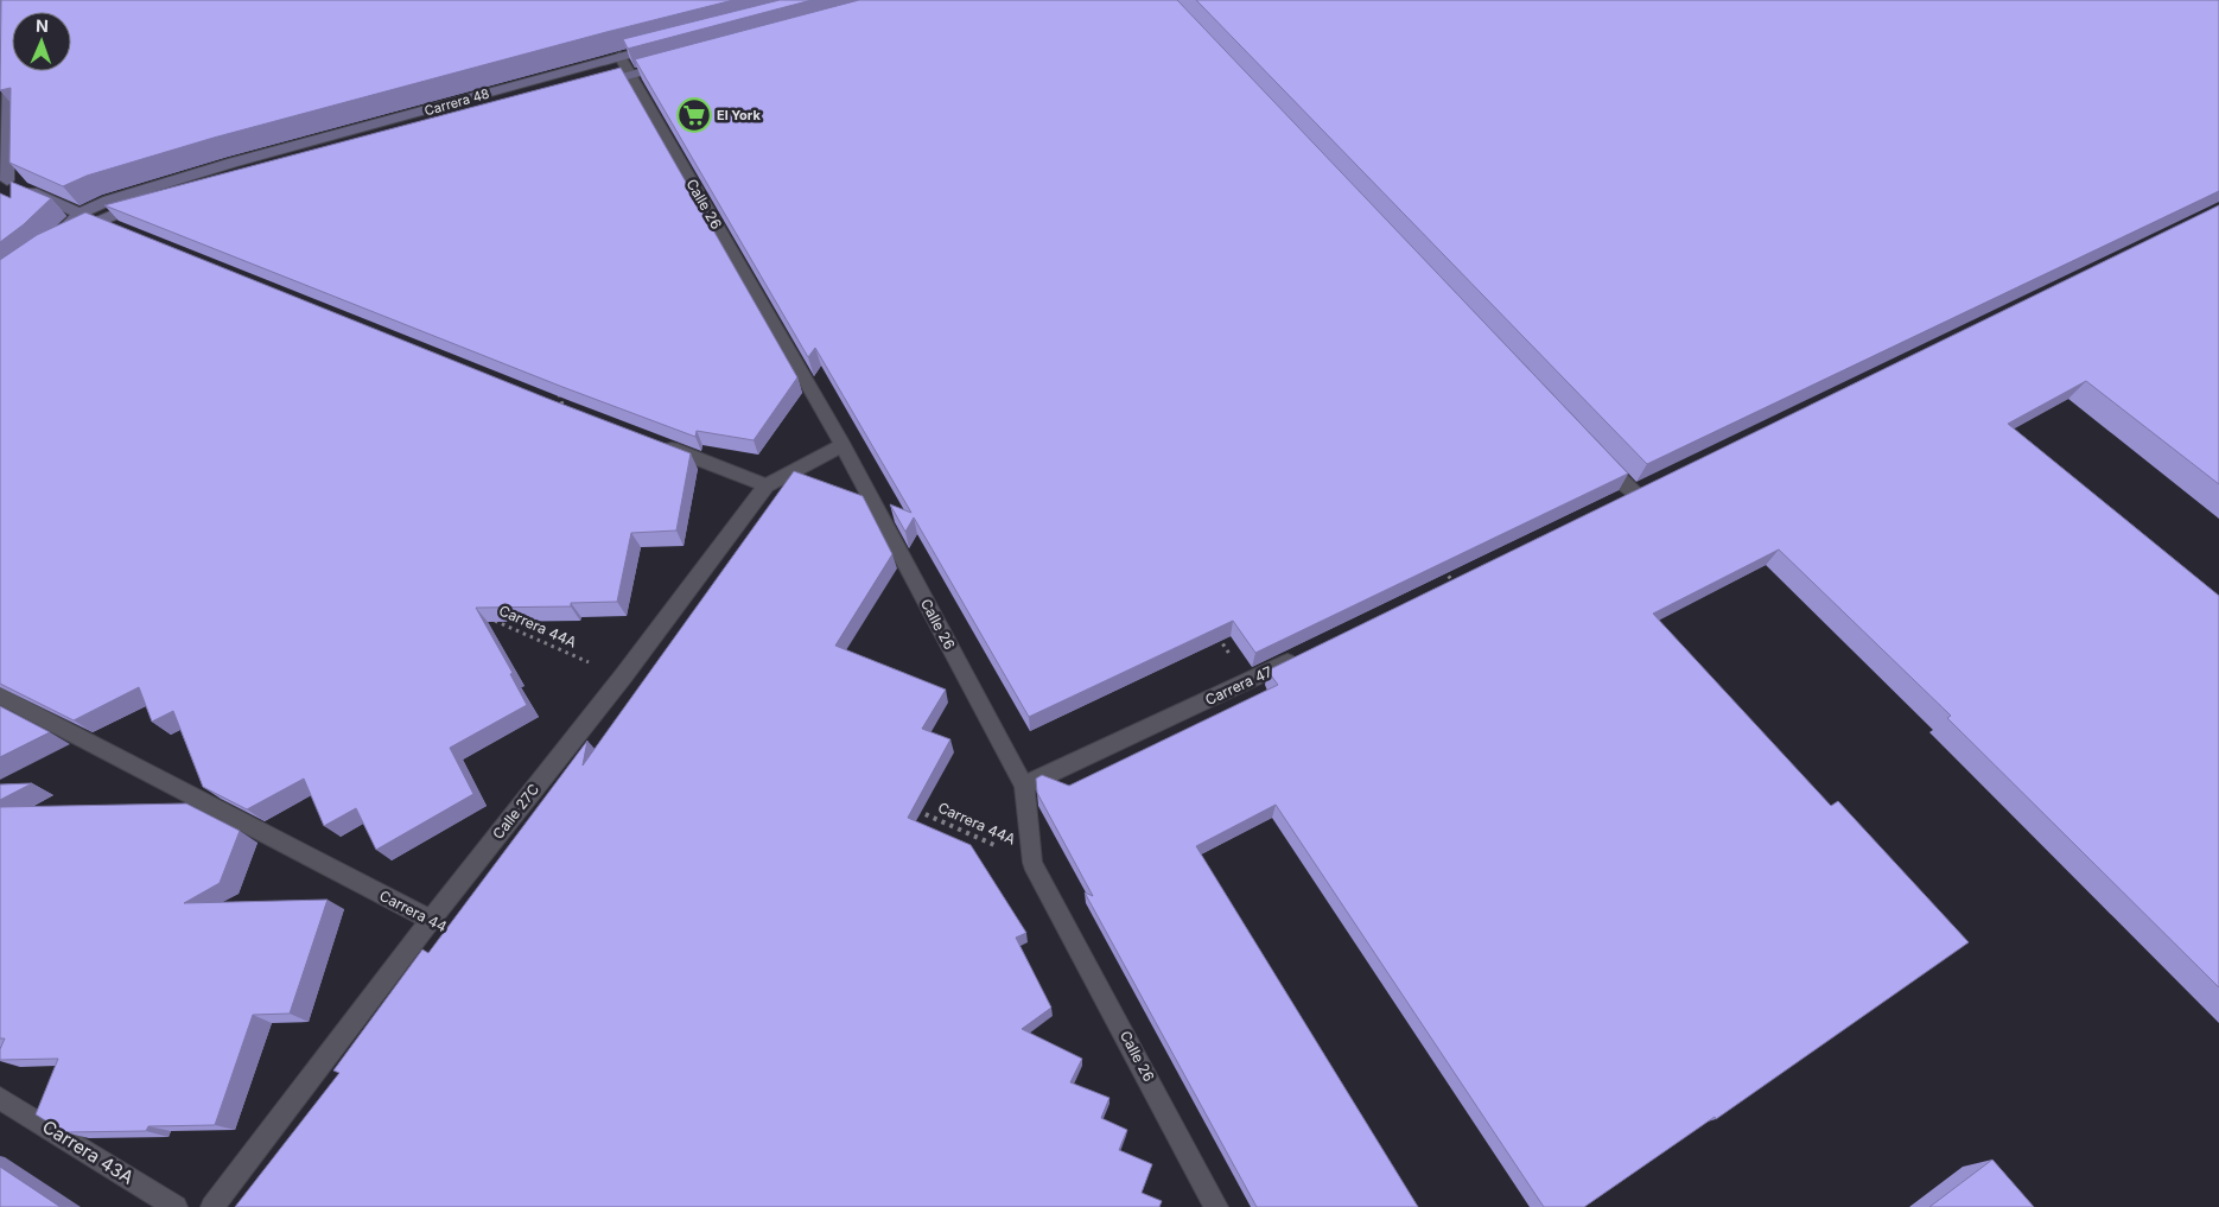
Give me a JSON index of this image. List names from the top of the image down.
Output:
{
  "streets": {
    "street": [
      "Carrera 48",
      "Calle 26",
      "Carrera 47",
      "Calle 27C",
      "Carrera 44",
      "Carrera 43A"
    ],
    "path": ["Carrera 44A"]
  },
  "crossings": [
    ["Carrera 48", "Calle 26"],
    ["Calle 26", "Carrera 44A"],
    ["Calle 26", "Carrera 47"],
    ["Calle 26", "Calle 27C"],
    ["Carrera 44A", "Calle 27C"],
    ["Calle 27C", "Carrera 44"]
  ],
  "places": {
    "supermarket": ["El York"]
  },
  "north": "top"
}
